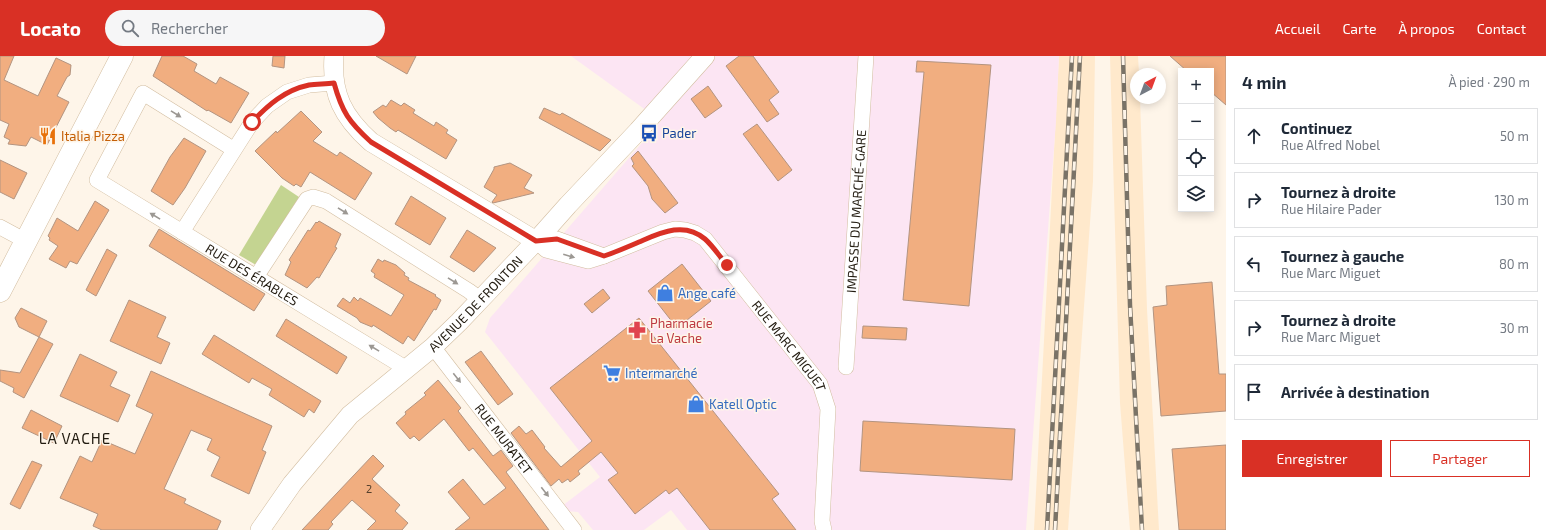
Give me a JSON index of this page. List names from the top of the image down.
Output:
{
  "streets": {
    "street": [
      "IMPASSE DU MARCHÉ-GARE",
      "RUE DES ÉRABLES",
      "AVENUE DE FRONTON",
      "RUE MARC MIGUET",
      "RUE MURATET"
    ]
  },
  "crossings": [
    ["RUE DES ÉRABLES", "AVENUE DE FRONTON"],
    ["AVENUE DE FRONTON", "RUE MARC MIGUET"],
    ["AVENUE DE FRONTON", "RUE MURATET"]
  ],
  "one_way": ["RUE MURATET"],
  "districts": ["LA VACHE"],
  "places": {
    "bus stop": ["Pader"],
    "restaurant": ["Italia Pizza"],
    "shop": ["Ange café", "Katell Optic"],
    "pharmacy": ["Pharmacie La Vache"],
    "supermarket": ["Intermarché"]
  },
  "house_numbers": ["2"],
  "north": "top right",
  "page": {
    "header": "Locato",
    "search": "Rechercher",
    "nav": [
      "Accueil",
      "Carte",
      "À propos",
      "Contact"
    ],
    "heading": ["4 min", "À pied · 290 m"],
    "map_buttons": ["+", "−"],
    "list": [
      ["Continuez", "Rue Alfred Nobel", "50 m"],
      ["Tournez à droite", "Rue Hilaire Pader", "130 m"],
      ["Tournez à gauche", "Rue Marc Miguet", "80 m"],
      ["Tournez à droite", "Rue Marc Miguet", "30 m"],
      "Arrivée à destination"
    ],
    "buttons": ["Enregistrer", "Partager"]
  }
}
